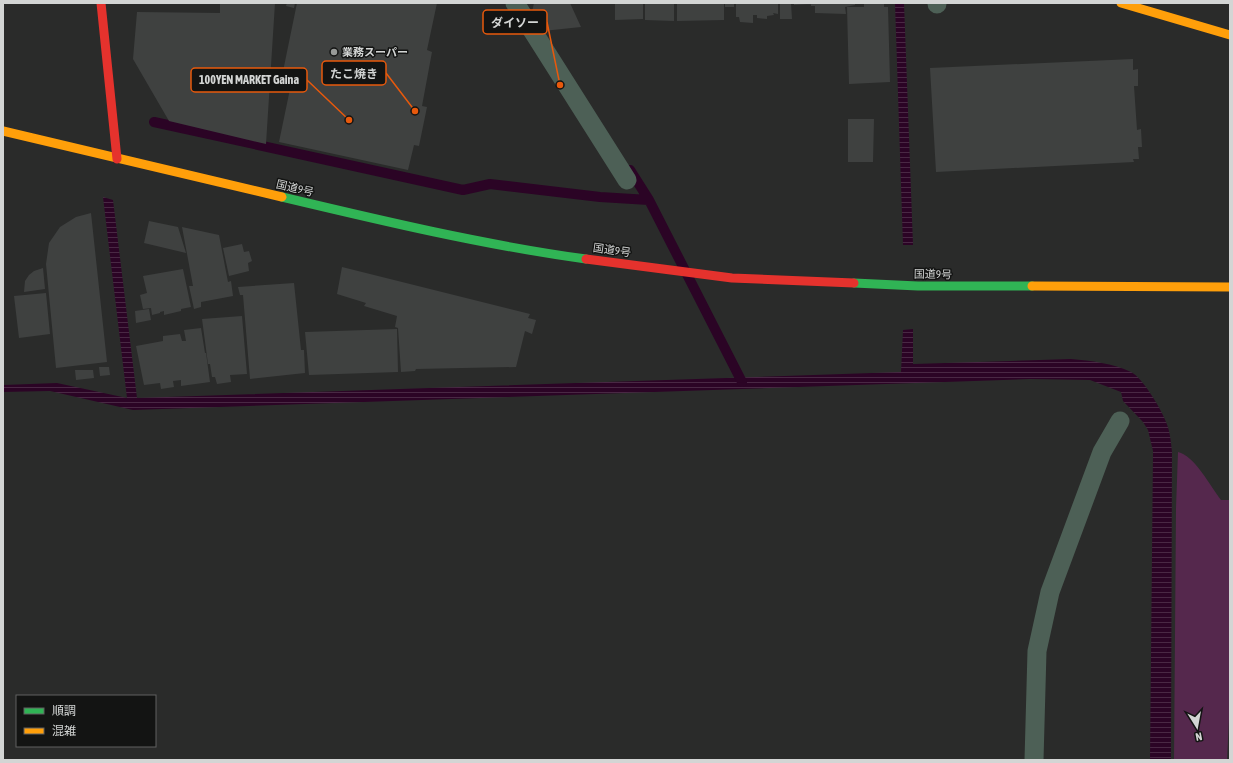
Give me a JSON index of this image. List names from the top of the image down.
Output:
{
  "streets": {
    "main road": ["国道9号"]
  },
  "places": [
    "業務スーパー",
    "ダイソー",
    "たこ焼き",
    "100YEN MARKET Gaina"
  ],
  "legend": ["順調", "混雑"],
  "north": "bottom"
}
